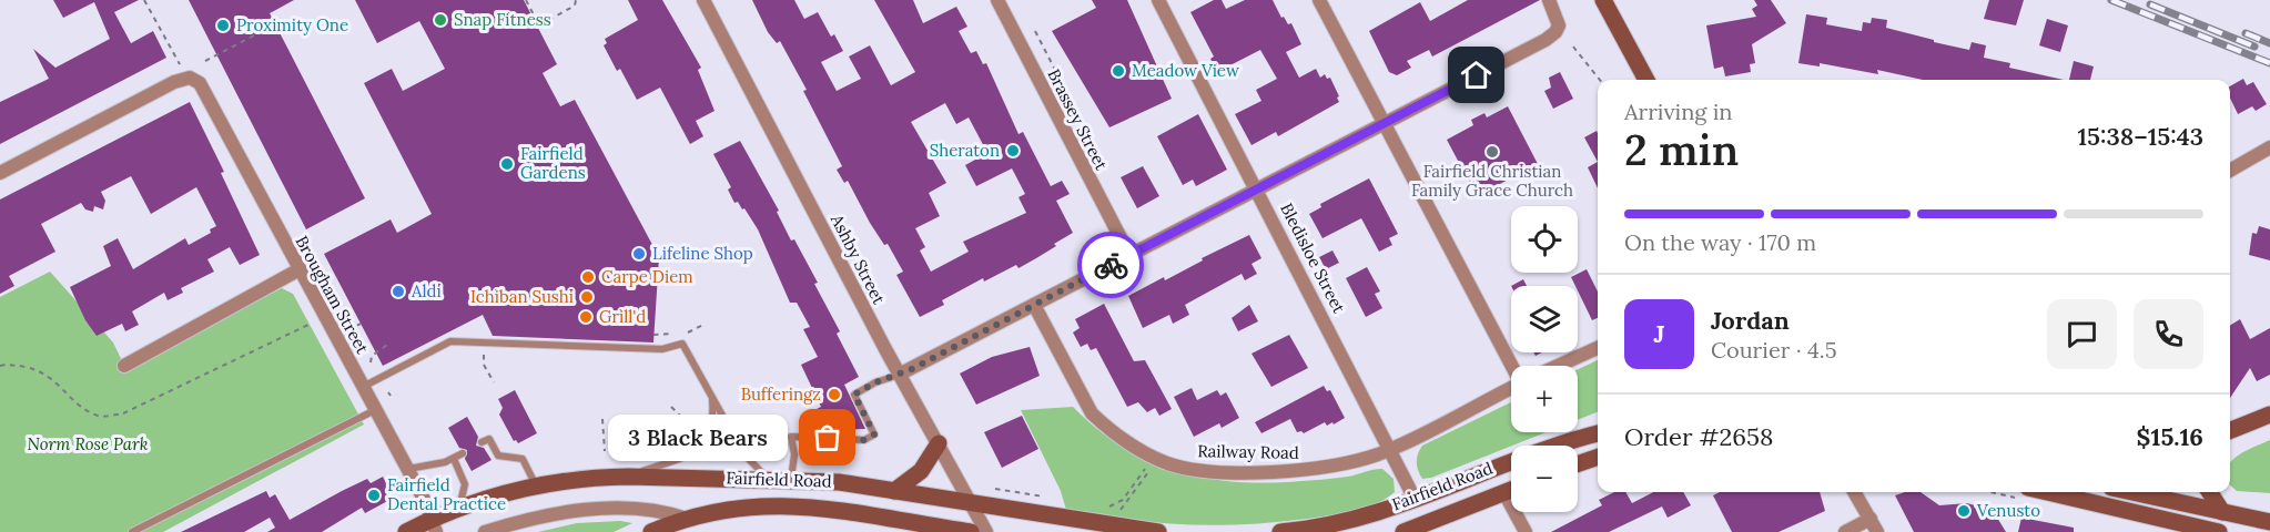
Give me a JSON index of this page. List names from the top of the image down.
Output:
{
  "streets": {
    "main road": ["Fairfield Road"],
    "street": [
      "Brassey Street",
      "Bledisloe Street",
      "Ashby Street",
      "Brougham Street",
      "Railway Road"
    ]
  },
  "crossings": [
    ["Bledisloe Street", "Railway Road"],
    ["Bledisloe Street", "Fairfield Road"],
    ["Ashby Street", "Fairfield Road"],
    ["Brougham Street", "Fairfield Road"]
  ],
  "parks": ["Norm Rose Park"],
  "places": [
    "Snap Fitness",
    "Proximity One",
    "Meadow View",
    "Sheraton",
    "Fairfield Christian Family Grace Church",
    "Fairfield Gardens",
    "Lifeline Shop",
    "Carpe Diem",
    "Aldi",
    "Ichiban Sushi",
    "Grill'd",
    "Bufferingz",
    "3 Black Bears",
    "Fairfield Dental Practice",
    "Venusto"
  ],
  "page": {
    "heading": ["2 min", "Arriving in", "15:38–15:43"],
    "panel": [
      "Jordan",
      "Courier · 4.5",
      "Order #2658",
      "$15.16"
    ],
    "bar": "On the way · 170 m",
    "map_buttons": ["+", "−"],
    "round": "J",
    "bubble": "3 Black Bears"
  }
}
